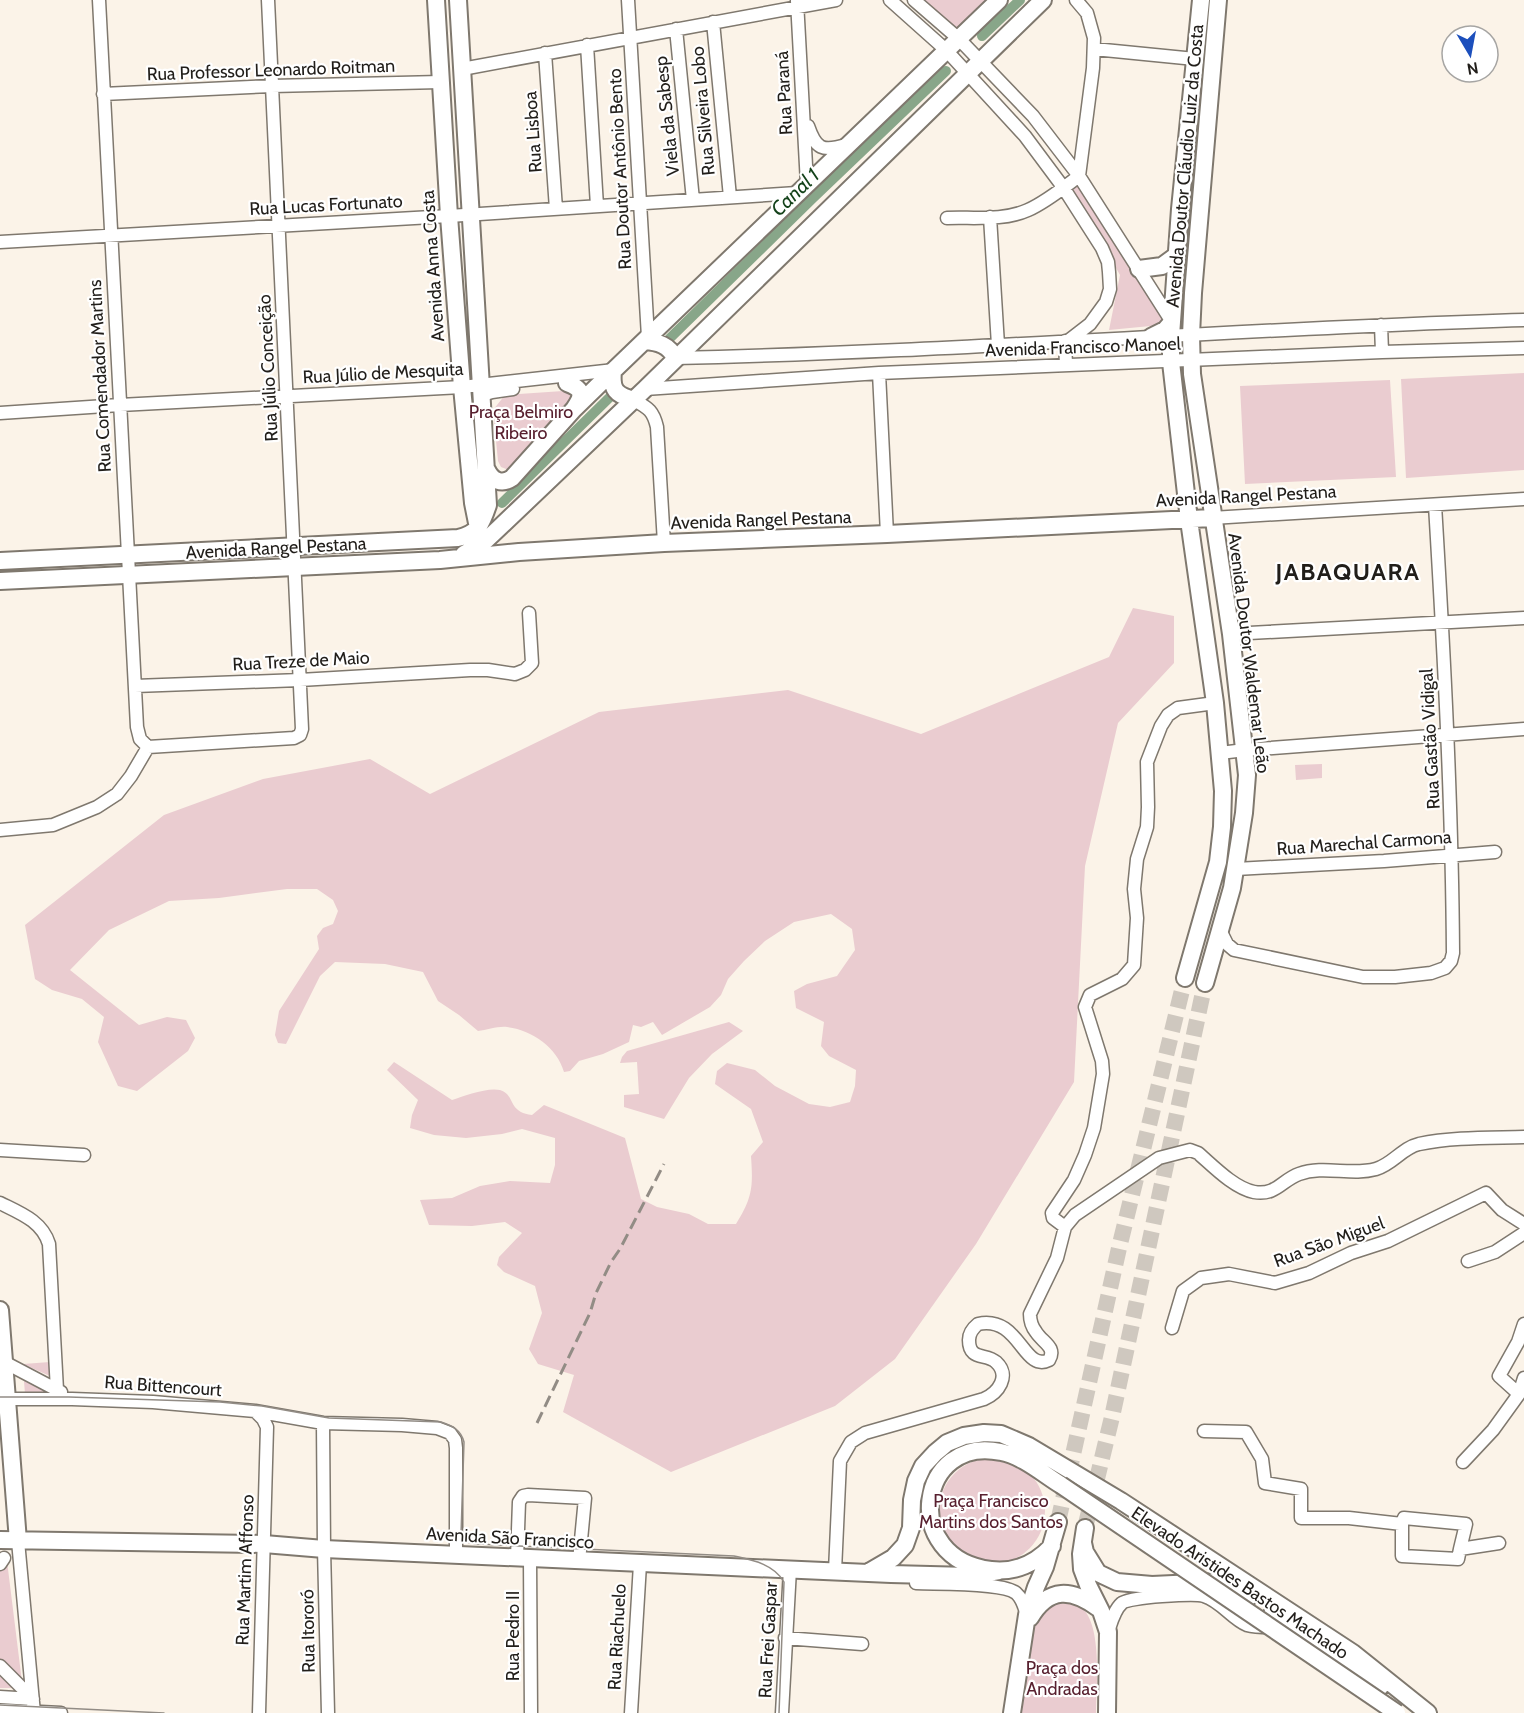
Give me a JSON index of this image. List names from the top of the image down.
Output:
{
  "streets": {
    "main road": [
      "Avenida Doutor Cláudio Luiz da Costa",
      "Avenida Anna Costa",
      "Avenida Rangel Pestana",
      "Avenida Doutor Waldemar Leão",
      "Avenida São Francisco",
      "Elevado Aristides Bastos Machado"
    ],
    "street": [
      "Rua Professor Leonardo Roitman",
      "Rua Paraná",
      "Rua Silveira Lobo",
      "Viela da Sabesp",
      "Rua Lisboa",
      "Rua Doutor Antônio Bento",
      "Rua Lucas Fortunato",
      "Avenida Francisco Manoel",
      "Rua Júlio Conceição",
      "Rua Júlio de Mesquita",
      "Rua Comendador Martins",
      "Rua Treze de Maio",
      "Rua Gastão Vidigal",
      "Rua Marechal Carmona",
      "Rua São Miguel",
      "Rua Bittencourt",
      "Rua Martim Affonso",
      "Rua Itororó",
      "Rua Pedro II",
      "Rua Riachuelo",
      "Rua Frei Gaspar"
    ]
  },
  "crossings": [
    ["Rua Professor Leonardo Roitman", "Avenida Anna Costa"],
    ["Rua Professor Leonardo Roitman", "Rua Júlio Conceição"],
    ["Rua Professor Leonardo Roitman", "Rua Comendador Martins"],
    ["Rua Paraná", "Rua Lucas Fortunato"],
    ["Rua Silveira Lobo", "Rua Lucas Fortunato"],
    ["Viela da Sabesp", "Rua Lucas Fortunato"],
    ["Rua Lisboa", "Rua Lucas Fortunato"],
    ["Avenida Doutor Cláudio Luiz da Costa", "Avenida Francisco Manoel"],
    ["Avenida Doutor Cláudio Luiz da Costa", "Avenida Doutor Waldemar Leão"],
    ["Rua Doutor Antônio Bento", "Rua Lucas Fortunato"],
    ["Rua Lucas Fortunato", "Avenida Anna Costa"],
    ["Rua Lucas Fortunato", "Rua Júlio Conceição"],
    ["Rua Lucas Fortunato", "Rua Comendador Martins"],
    ["Avenida Anna Costa", "Rua Júlio de Mesquita"],
    ["Avenida Anna Costa", "Avenida Rangel Pestana"],
    ["Avenida Francisco Manoel", "Avenida Doutor Waldemar Leão"],
    ["Rua Júlio Conceição", "Rua Júlio de Mesquita"],
    ["Rua Júlio Conceição", "Rua Comendador Martins"],
    ["Rua Júlio Conceição", "Avenida Rangel Pestana"],
    ["Rua Júlio Conceição", "Rua Treze de Maio"],
    ["Rua Júlio de Mesquita", "Rua Comendador Martins"],
    ["Rua Comendador Martins", "Avenida Rangel Pestana"],
    ["Rua Comendador Martins", "Rua Treze de Maio"],
    ["Avenida Rangel Pestana", "Avenida Doutor Waldemar Leão"],
    ["Avenida Rangel Pestana", "Rua Gastão Vidigal"],
    ["Avenida Doutor Waldemar Leão", "Rua Gastão Vidigal"],
    ["Avenida Doutor Waldemar Leão", "Rua Marechal Carmona"],
    ["Rua Gastão Vidigal", "Rua Marechal Carmona"],
    ["Rua Bittencourt", "Avenida São Francisco"],
    ["Rua Bittencourt", "Rua Itororó"],
    ["Avenida São Francisco", "Rua Martim Affonso"],
    ["Avenida São Francisco", "Rua Itororó"],
    ["Avenida São Francisco", "Rua Pedro II"],
    ["Avenida São Francisco", "Rua Riachuelo"],
    ["Avenida São Francisco", "Rua Frei Gaspar"]
  ],
  "districts": ["JABAQUARA"],
  "water": ["Canal 1"],
  "parks": ["Praça Belmiro Ribeiro", "Praça Francisco Martins dos Santos", "Praça dos Andradas"],
  "north": "bottom"
}
